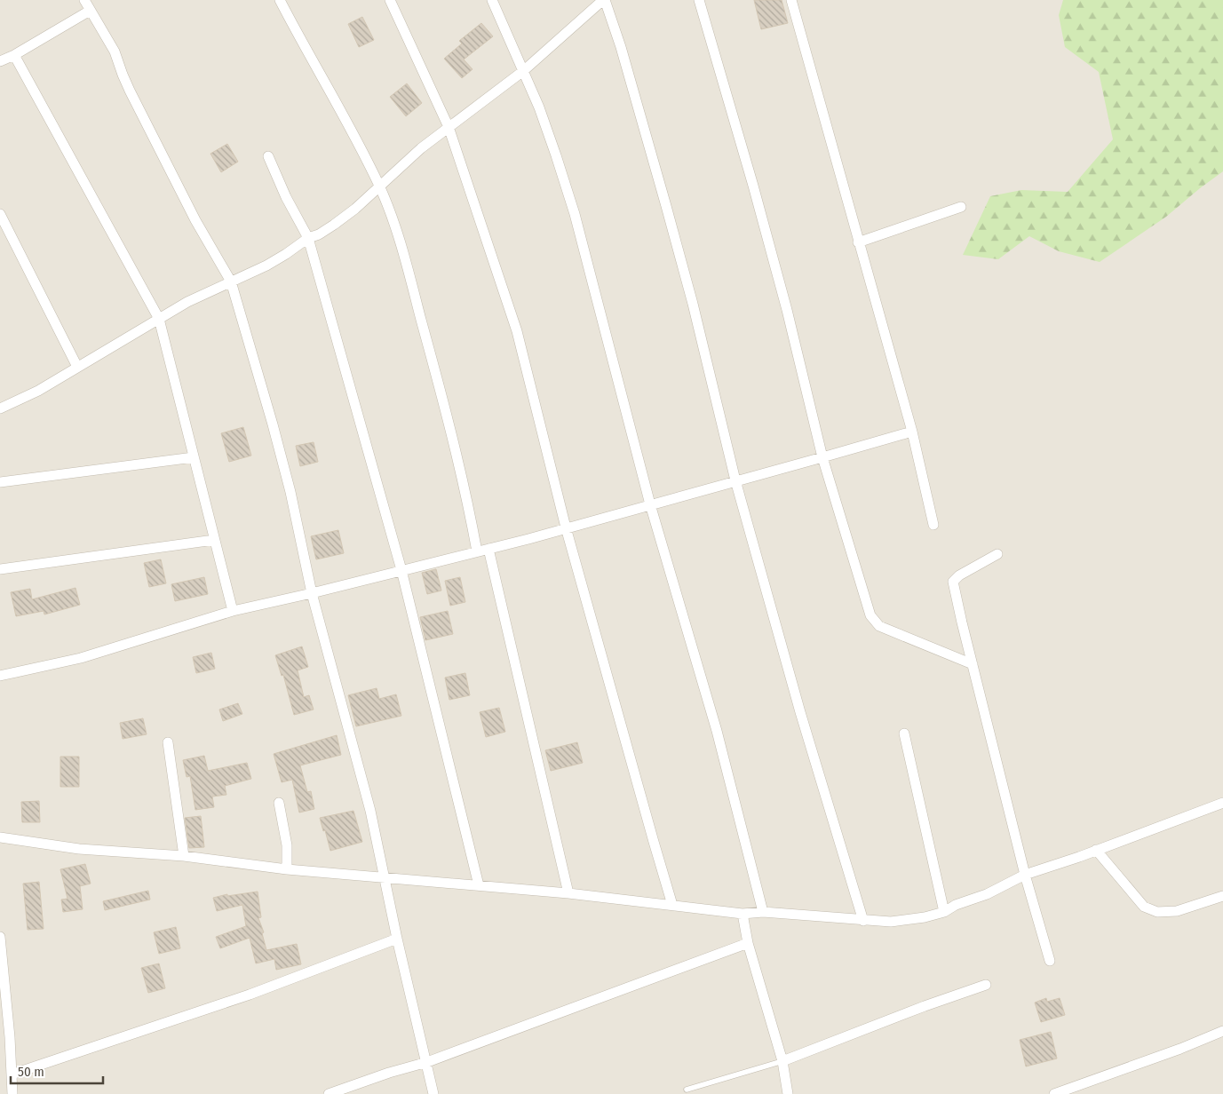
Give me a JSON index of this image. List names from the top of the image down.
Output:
{
  "scale_bar": "50 m"
}
